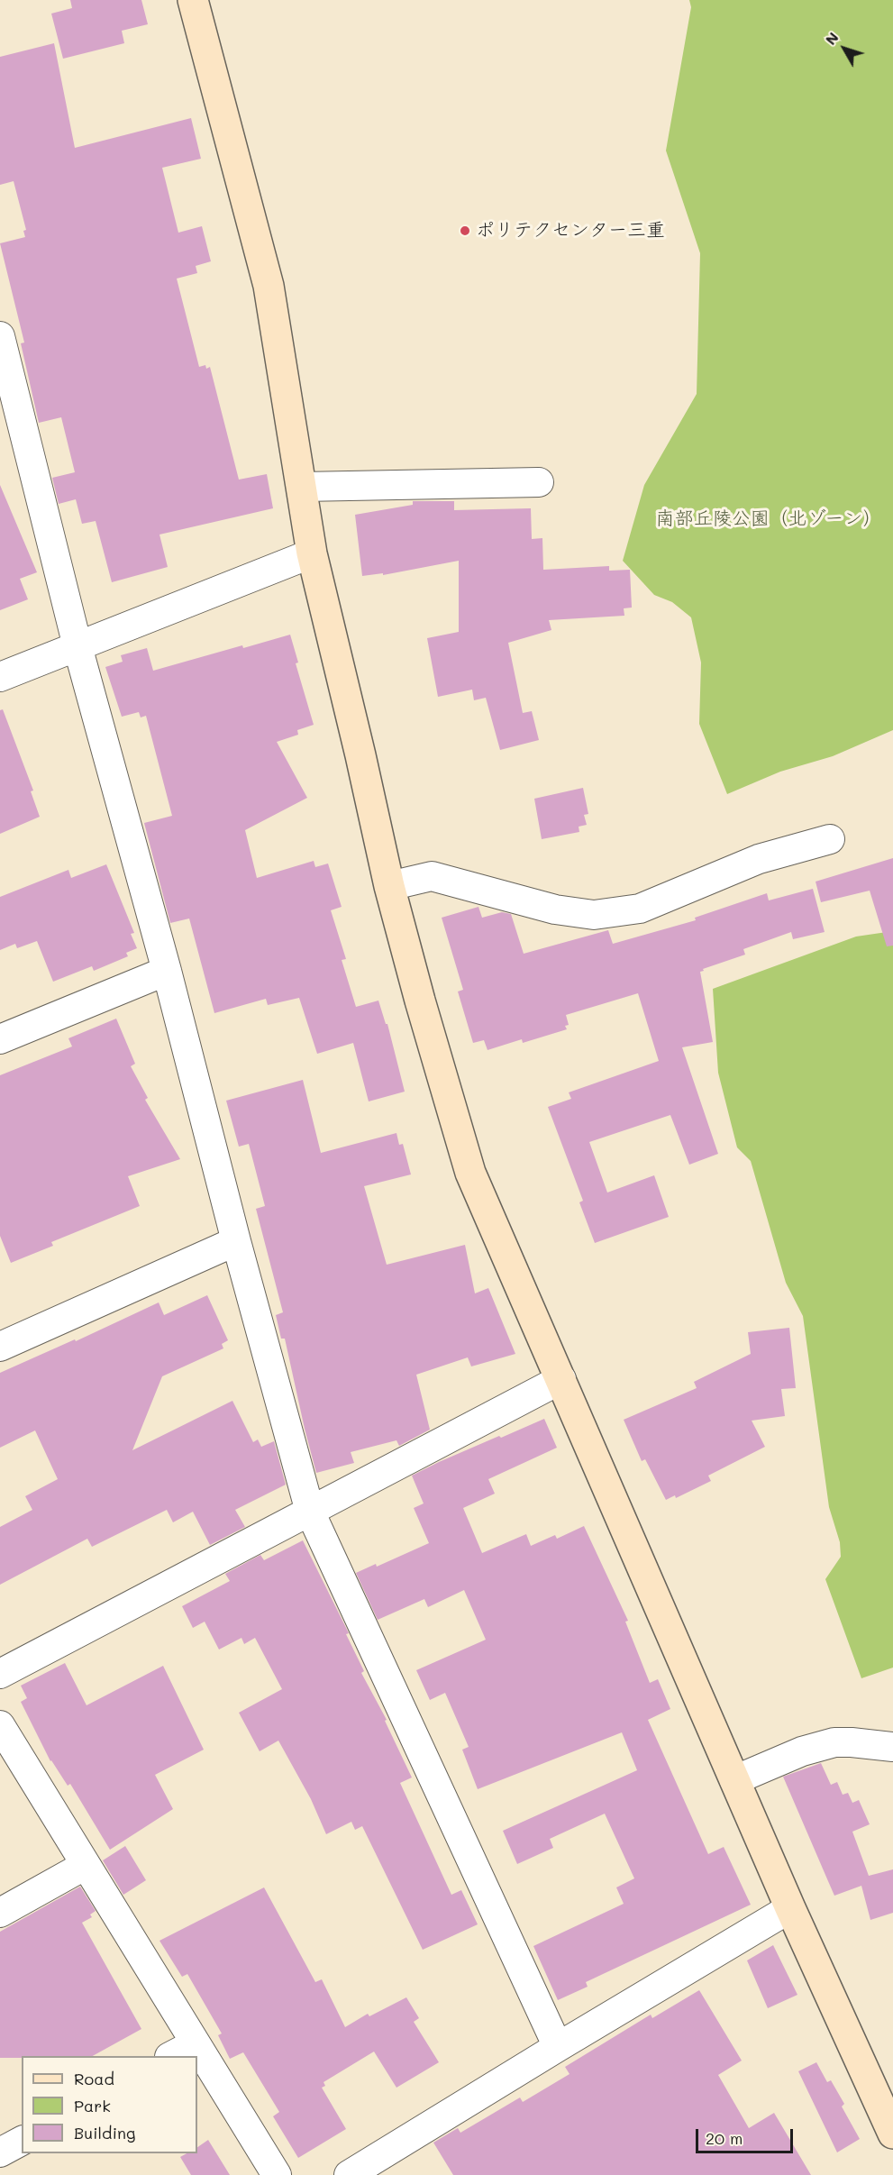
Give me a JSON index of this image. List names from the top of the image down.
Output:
{
  "parks": ["南部丘陵公園（北ゾーン）"],
  "places": ["ポリテクセンター三重"],
  "legend": ["Road", "Park", "Building"],
  "scale_bar": "20 m",
  "north": "top left"
}
